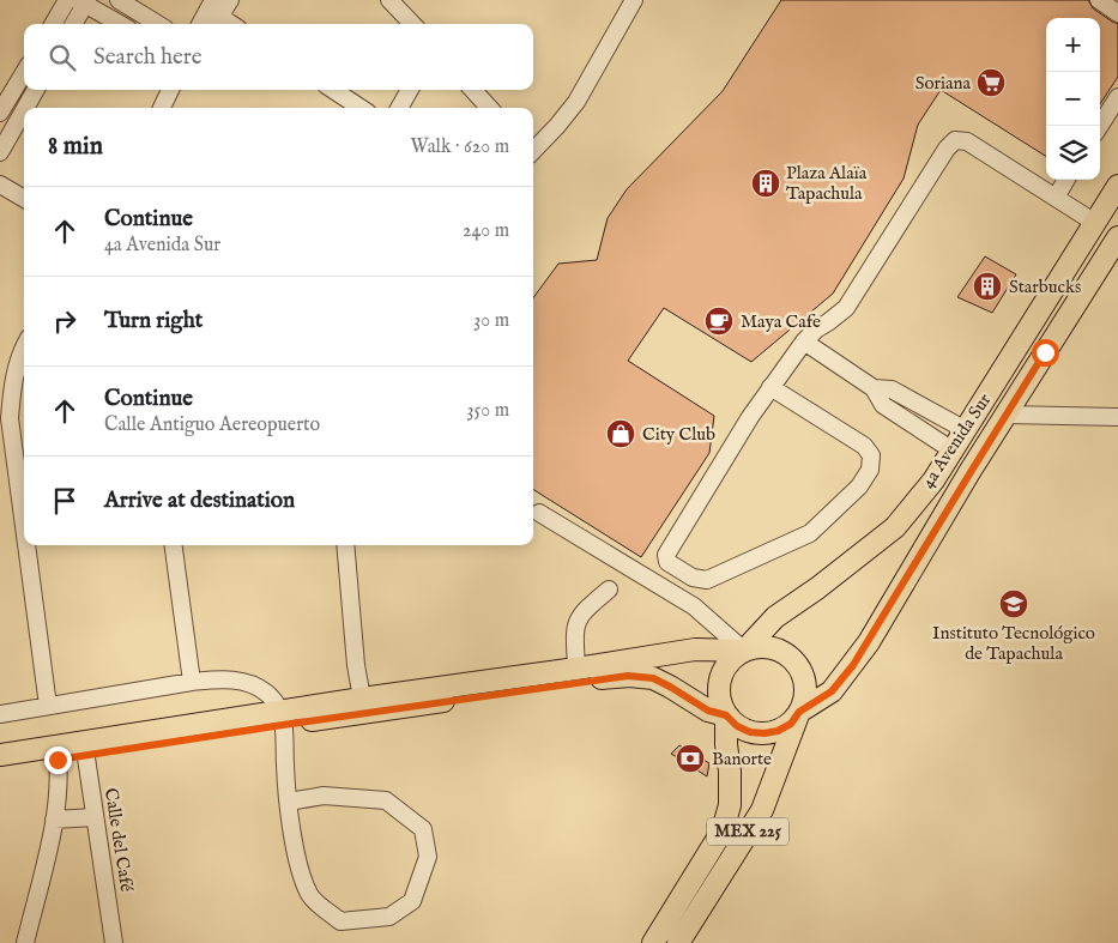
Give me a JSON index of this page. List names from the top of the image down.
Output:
{
  "streets": {
    "main road": ["4a Avenida Sur", "MEX 225"],
    "street": ["Calle del Café"]
  },
  "crossings": [
    ["4a Avenida Sur", "MEX 225"]
  ],
  "places": {
    "supermarket": ["Soriana"],
    "building": ["Plaza Alaïa Tapachula", "Starbucks"],
    "cafe": ["Maya Cafe"],
    "shop": ["City Club"],
    "school or university": ["Instituto Tecnológico de Tapachula"],
    "bank": ["Banorte"]
  },
  "page": {
    "map_buttons": ["+", "−"],
    "search": "Search here",
    "heading": ["8 min", "Walk · 620 m"],
    "list": [
      ["Continue", "4a Avenida Sur", "240 m"],
      ["Turn right", "30 m"],
      ["Continue", "Calle Antiguo Aereopuerto", "350 m"],
      "Arrive at destination"
    ]
  }
}
